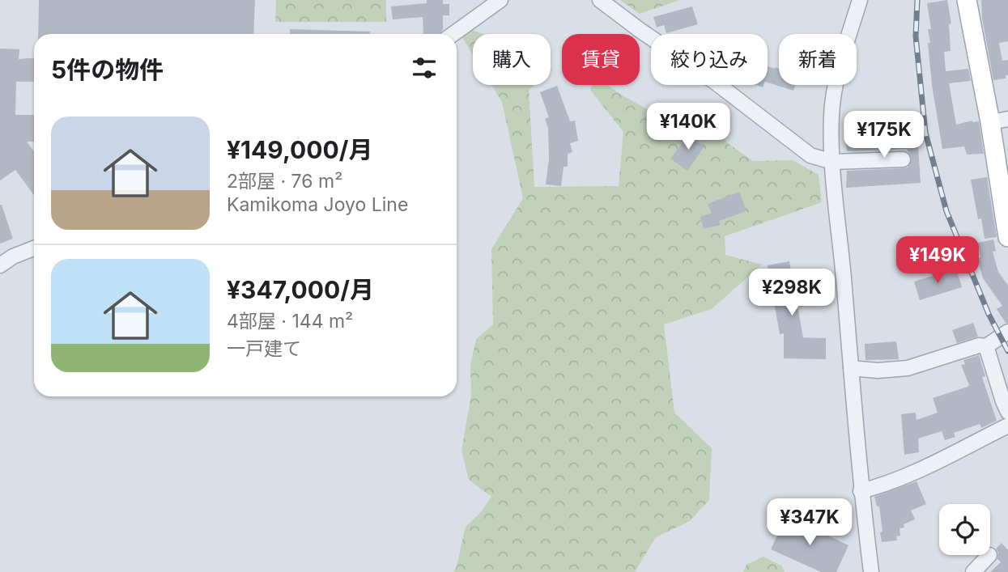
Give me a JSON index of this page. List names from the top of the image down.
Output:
{
  "page": {
    "chip": [
      "購入",
      "賃貸",
      "絞り込み",
      "新着"
    ],
    "heading": "5件の物件",
    "list": [
      {
        "name": "¥149,000/月",
        "note": "2部屋 · 76 m² · Kamikoma Joyo Line"
      },
      {
        "name": "¥347,000/月",
        "note": "4部屋 · 144 m² · 一戸建て"
      }
    ],
    "price": [
      "¥140K",
      "¥175K",
      "¥149K",
      "¥298K",
      "¥347K"
    ]
  }
}
